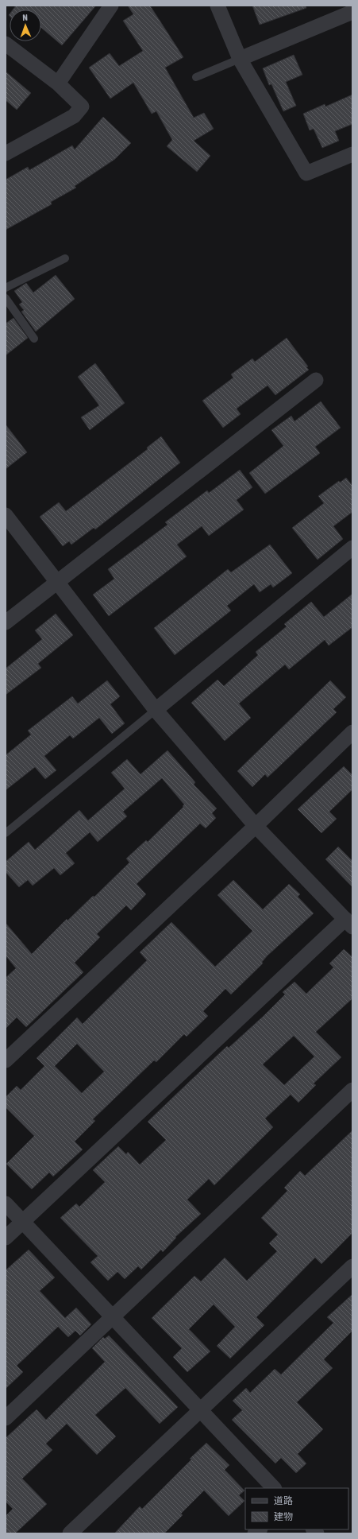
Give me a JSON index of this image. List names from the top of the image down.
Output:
{
  "legend": ["道路", "建物"],
  "north": "top"
}
